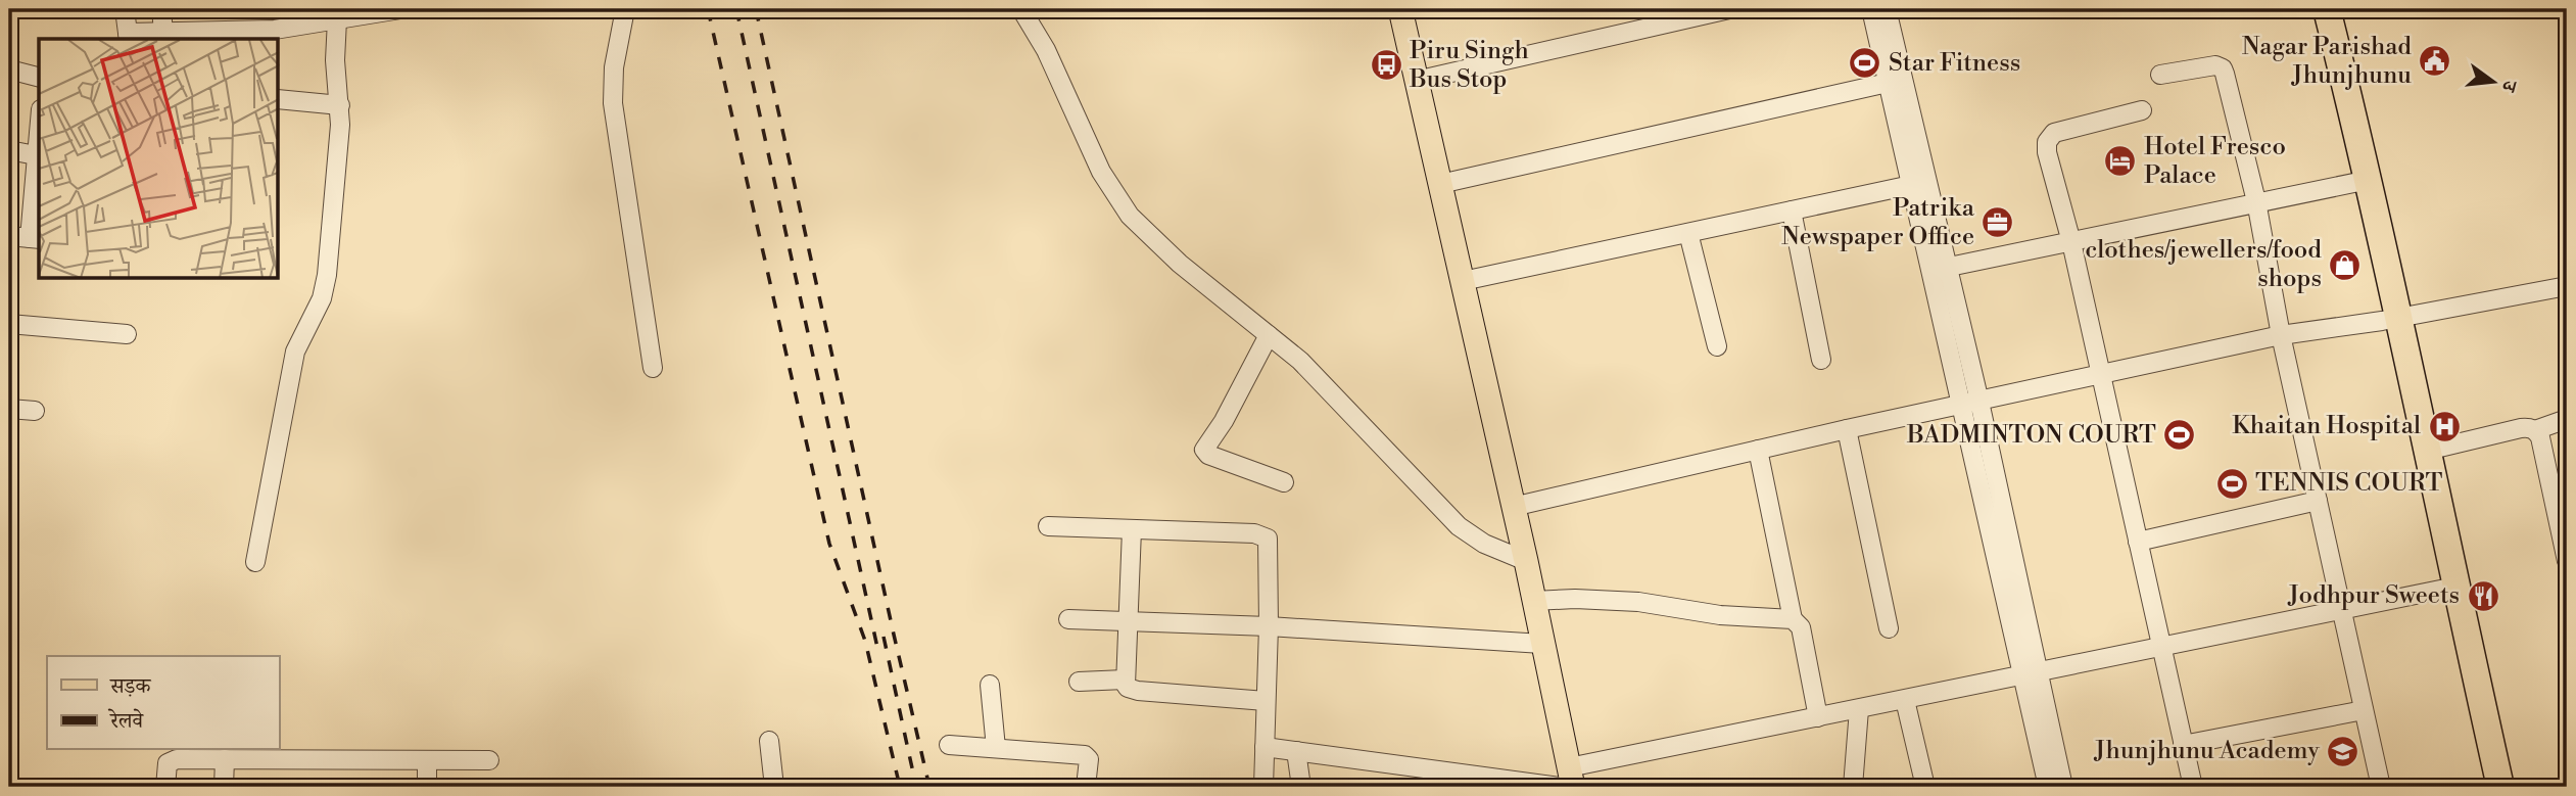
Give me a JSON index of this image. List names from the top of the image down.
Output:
{
  "places": {
    "public building": ["Nagar Parishad Jhunjhunu"],
    "sports": ["Star Fitness", "BADMINTON COURT", "TENNIS COURT"],
    "bus stop": ["Piru Singh Bus Stop"],
    "hotel": ["Hotel Fresco Palace"],
    "office": ["Patrika Newspaper Office"],
    "shop": ["clothes/jewellers/food shops"],
    "hospital": ["Khaitan Hospital"],
    "restaurant": ["Jodhpur Sweets"],
    "school or university": ["Jhunjhunu Academy"]
  },
  "legend": ["सड़क", "रेलवे"],
  "north": "right"
}
